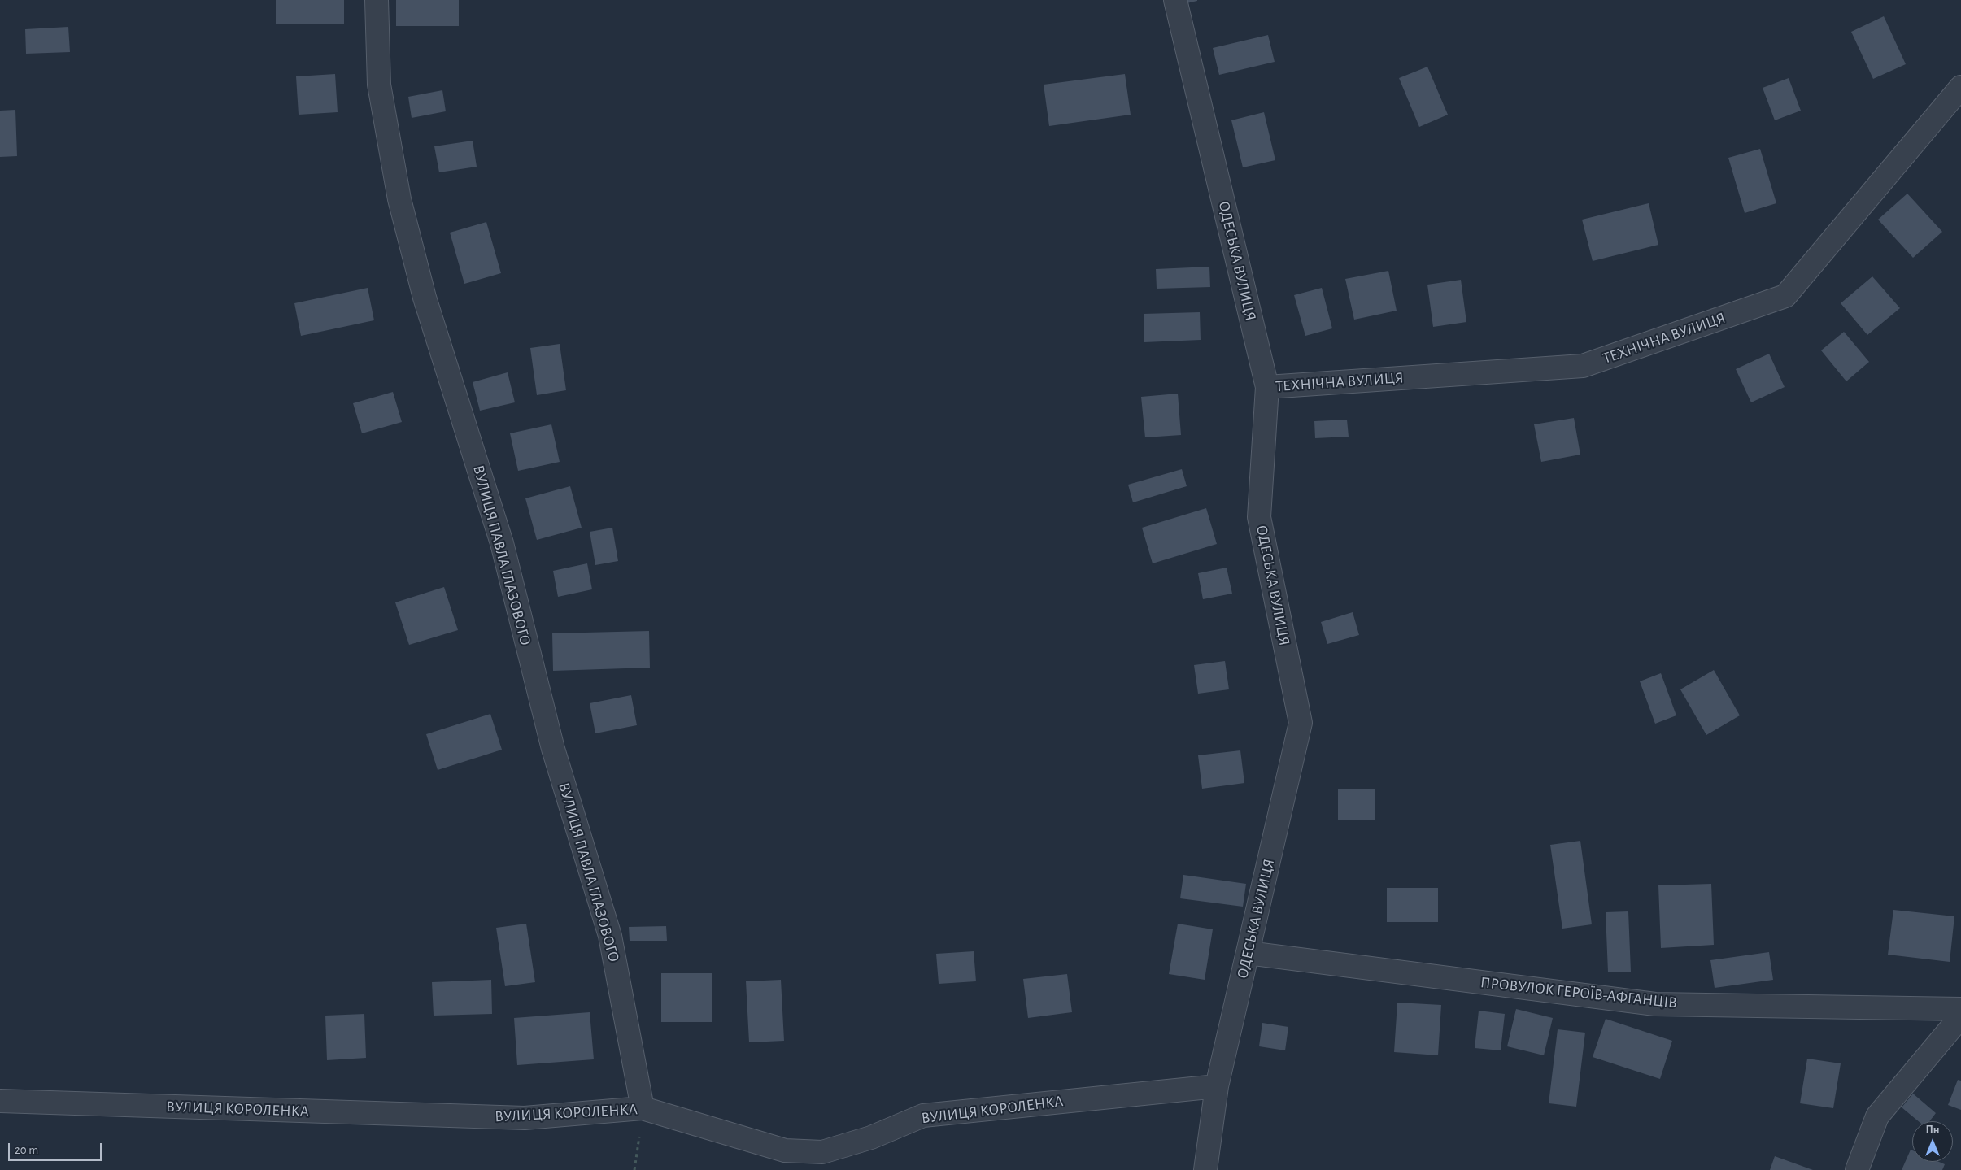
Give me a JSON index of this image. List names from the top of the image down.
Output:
{
  "streets": {
    "street": [
      "ОДЕСЬКА ВУЛИЦЯ",
      "ТЕХНІЧНА ВУЛИЦЯ",
      "ВУЛИЦЯ ПАВЛА ГЛАЗОВОГО",
      "ПРОВУЛОК ГЕРОЇВ-АФГАНЦІВ",
      "ВУЛИЦЯ КОРОЛЕНКА"
    ]
  },
  "crossings": [
    ["ОДЕСЬКА ВУЛИЦЯ", "ТЕХНІЧНА ВУЛИЦЯ"],
    ["ОДЕСЬКА ВУЛИЦЯ", "ПРОВУЛОК ГЕРОЇВ-АФГАНЦІВ"],
    ["ОДЕСЬКА ВУЛИЦЯ", "ВУЛИЦЯ КОРОЛЕНКА"],
    ["ВУЛИЦЯ ПАВЛА ГЛАЗОВОГО", "ВУЛИЦЯ КОРОЛЕНКА"]
  ],
  "scale_bar": "20 m",
  "north": "top"
}
